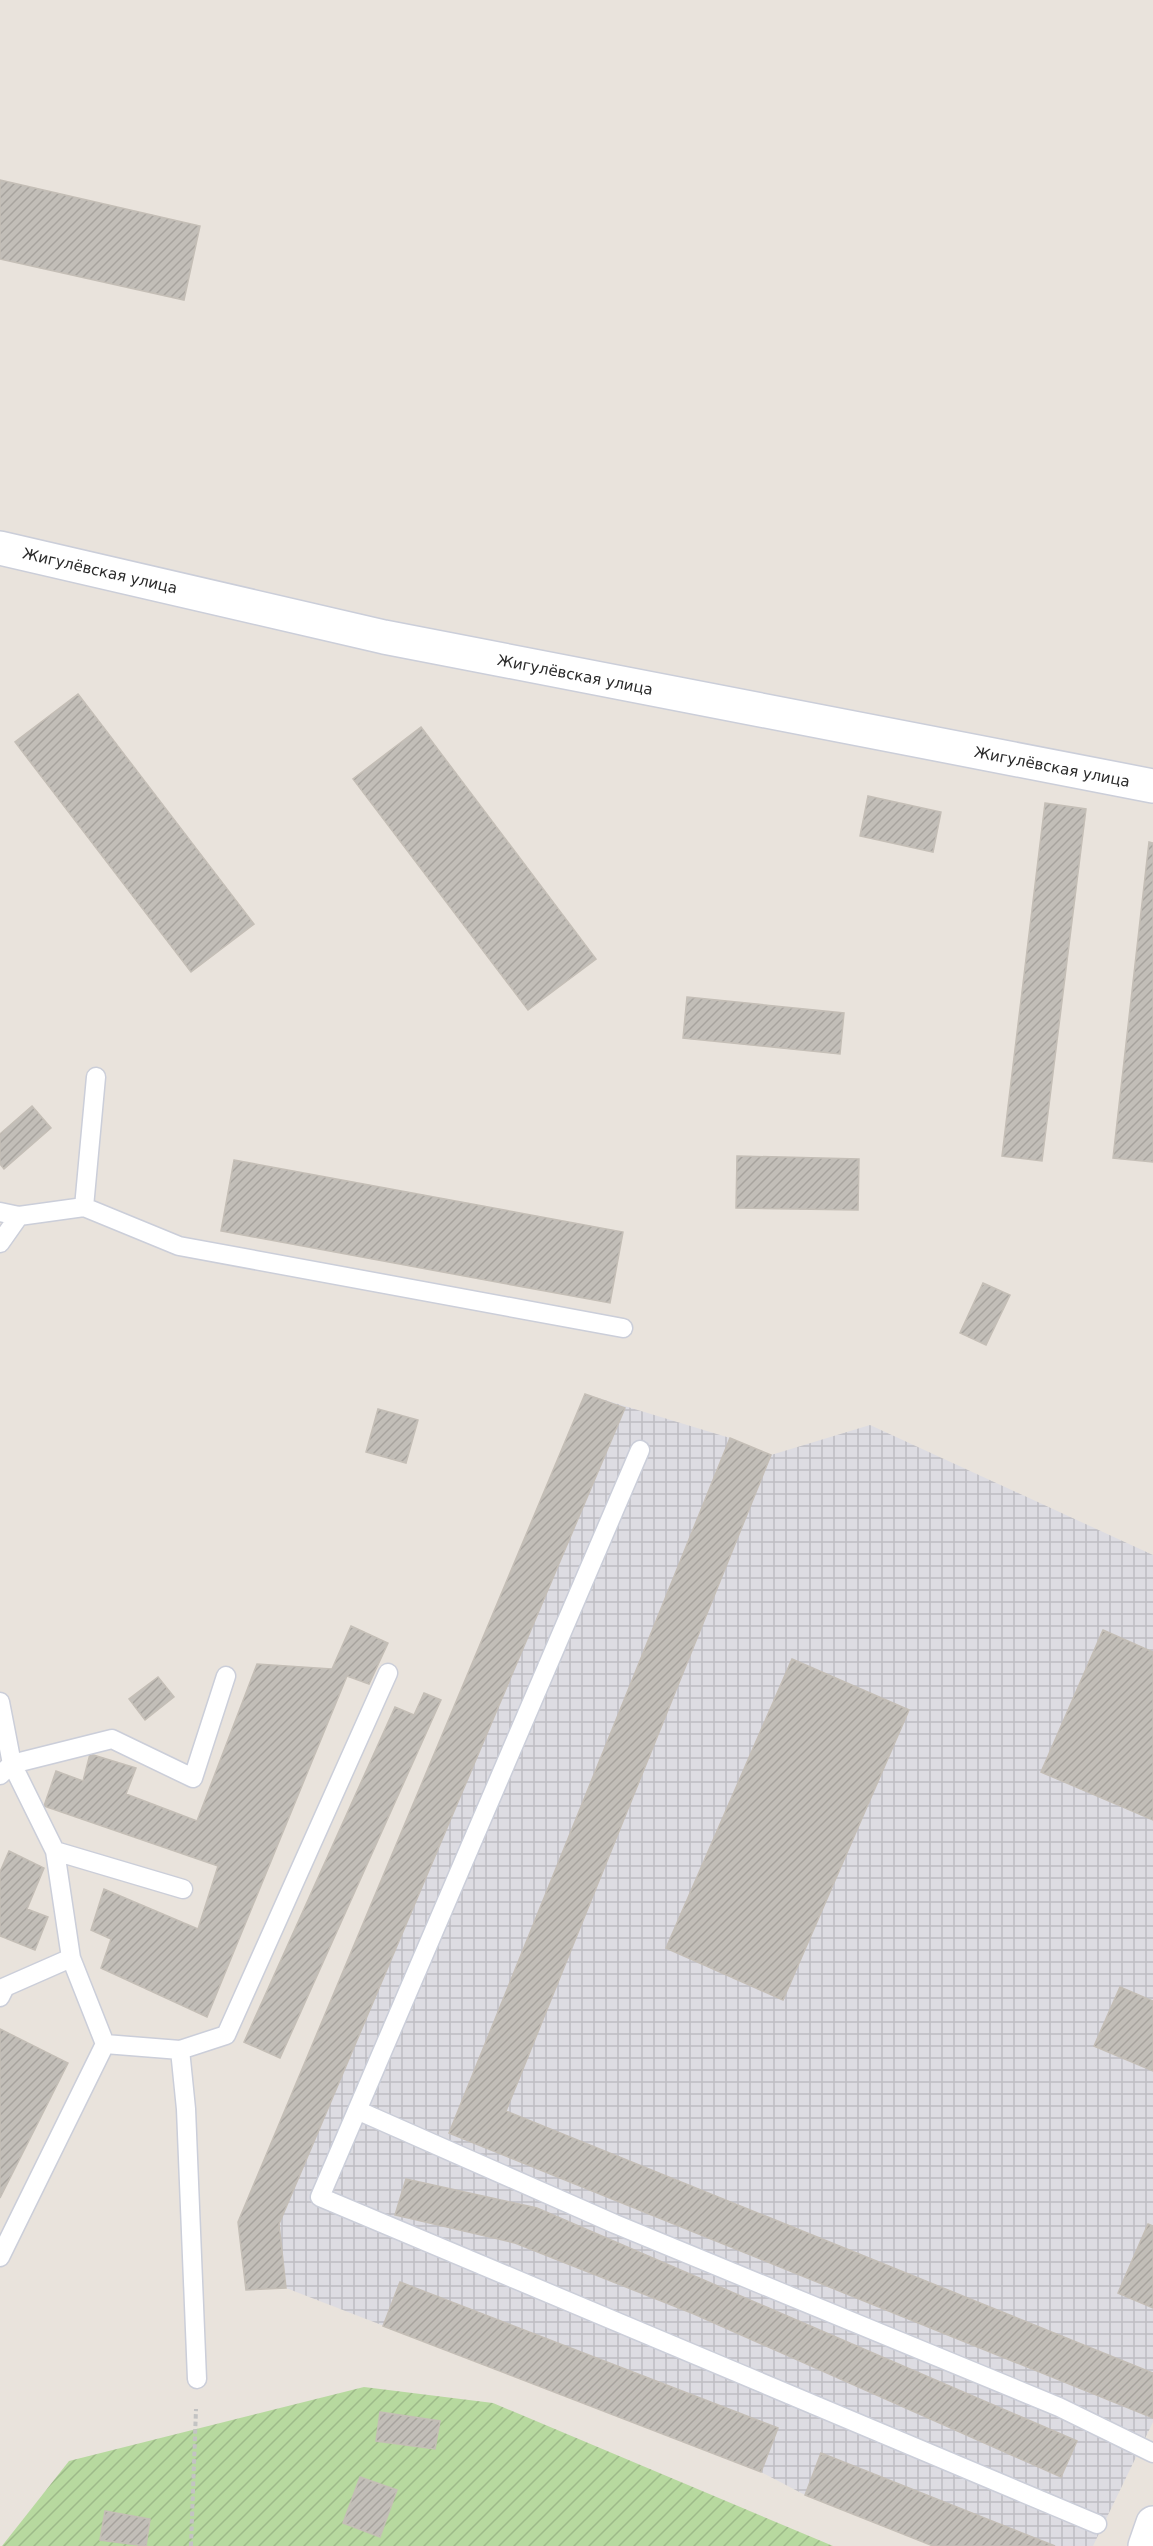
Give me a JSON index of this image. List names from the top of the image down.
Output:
{
  "streets": {
    "street": ["Жигулёвская улица"]
  }
}
